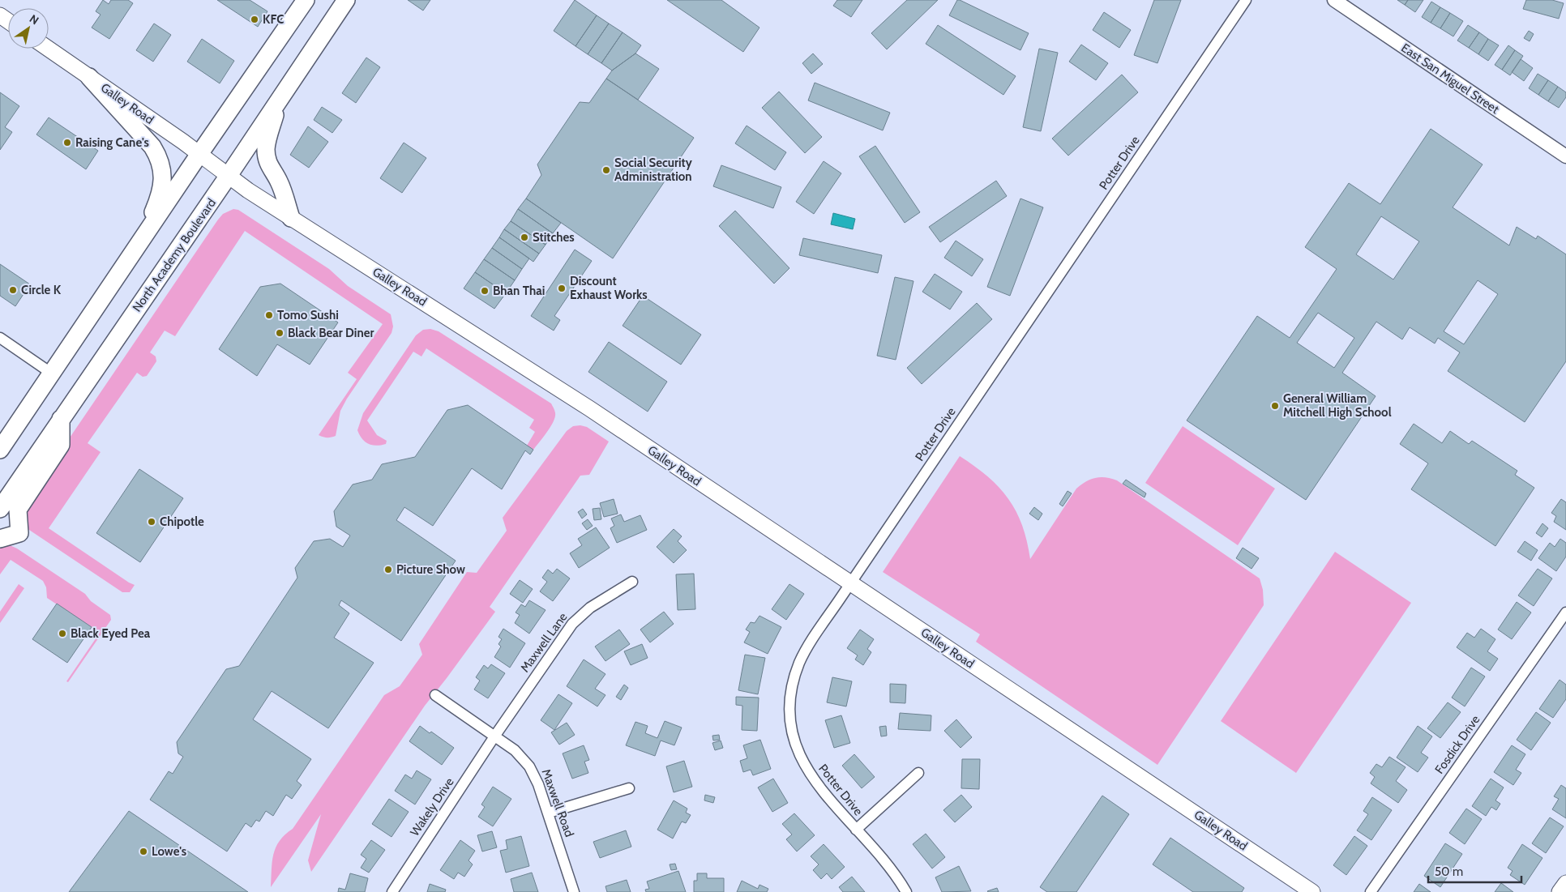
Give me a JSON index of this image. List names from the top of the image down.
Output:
{
  "streets": {
    "highway": ["North Academy Boulevard"],
    "main road": ["Galley Road"],
    "street": [
      "East San Miguel Street",
      "Potter Drive",
      "Maxwell Lane",
      "Fosdick Drive",
      "Maxwell Road",
      "Wakely Drive"
    ]
  },
  "crossings": [
    ["Galley Road", "Potter Drive"],
    ["Galley Road", "North Academy Boulevard"],
    ["Maxwell Lane", "Maxwell Road"],
    ["Maxwell Lane", "Wakely Drive"],
    ["Maxwell Road", "Wakely Drive"]
  ],
  "places": [
    "KFC",
    "Raising Cane's",
    "Social Security Administration",
    "Stitches",
    "Discount Exhaust Works",
    "Circle K",
    "Bhan Thai",
    "Tomo Sushi",
    "Black Bear Diner",
    "General William Mitchell High School",
    "Chipotle",
    "Picture Show",
    "Black Eyed Pea",
    "Lowe's"
  ],
  "scale_bar": "50 m",
  "north": "top right"
}
